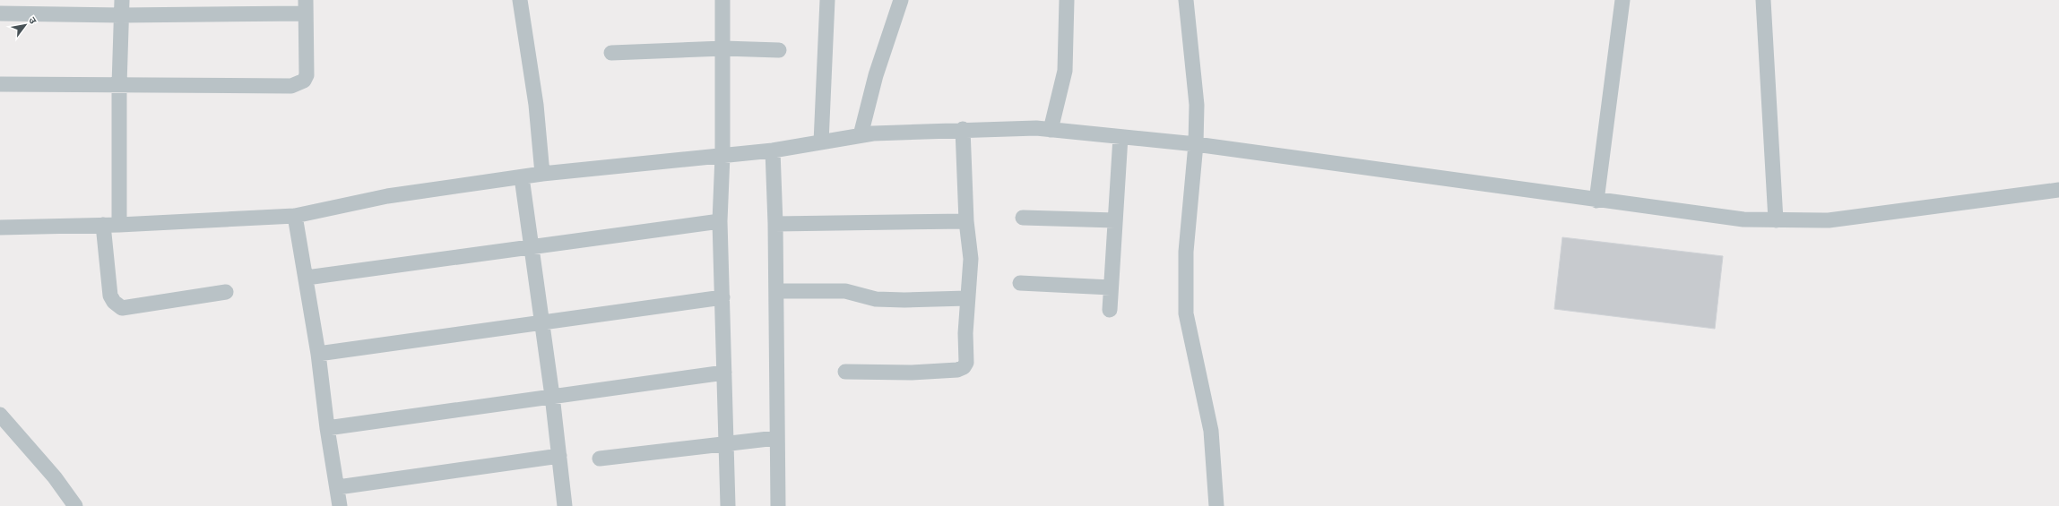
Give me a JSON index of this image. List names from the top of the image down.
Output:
{
  "north": "top right"
}
